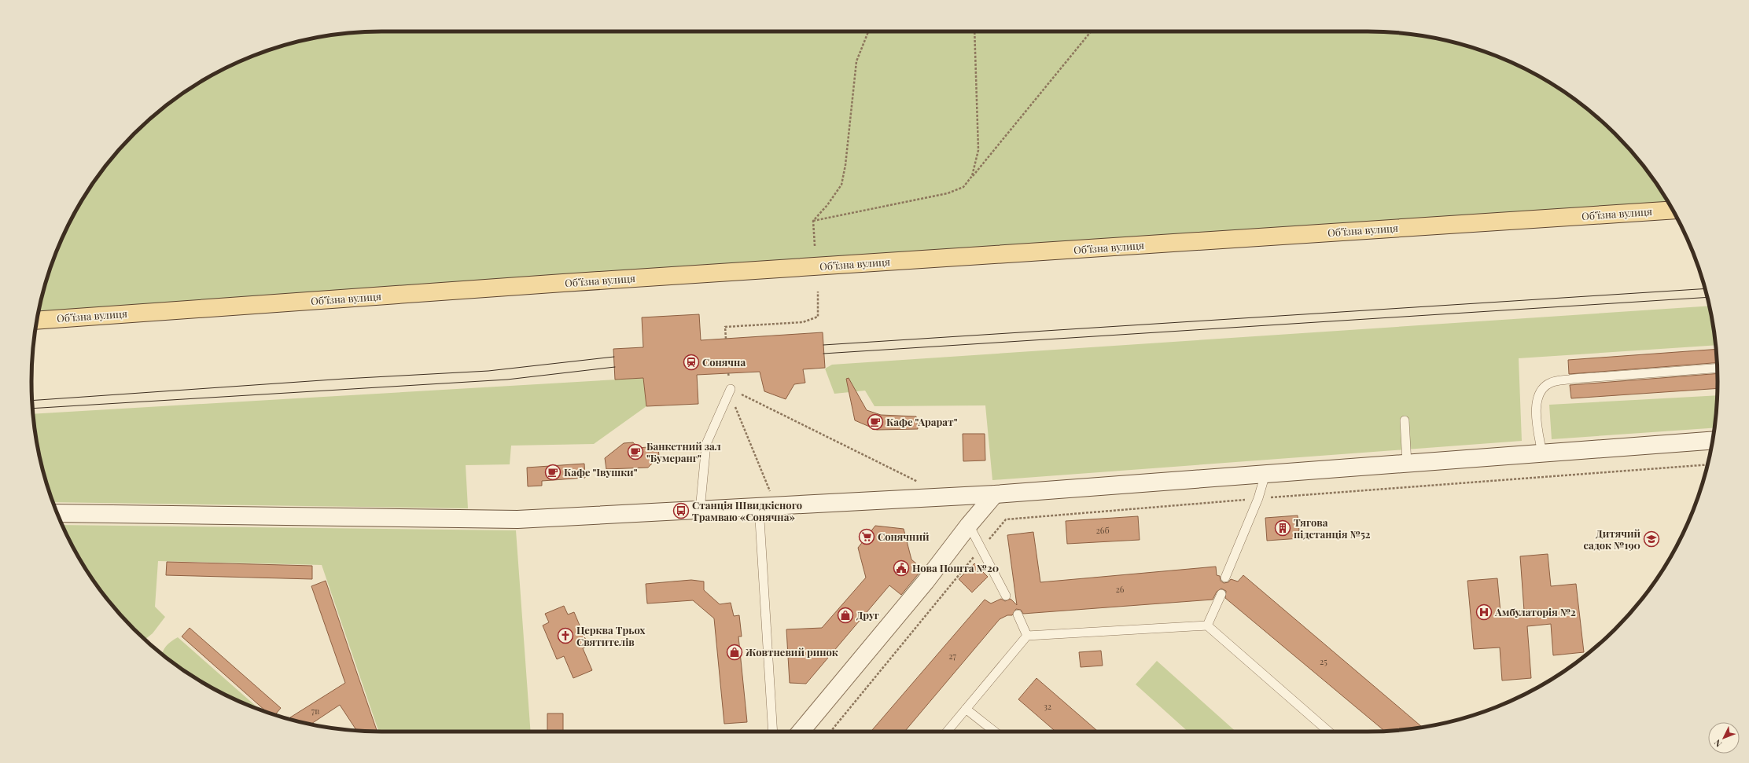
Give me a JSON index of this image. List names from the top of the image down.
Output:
{
  "streets": {
    "main road": ["Обʼїзна вулиця"]
  },
  "places": {
    "station": ["Сонячна"],
    "cafe": ["Кафе \"Арарат\"", "Банкетний зал \"Бумеранг\"", "Кафе \"Івушки\""],
    "bus stop": ["Станцiя Швидкiсного Трамваю «Сонячна»"],
    "building": ["Тягова підстанція №52"],
    "supermarket": ["Сонячний"],
    "school or university": ["Дитячий садок №190"],
    "public building": ["Нова Пошта №20"],
    "hospital": ["Амбулаторія №2"],
    "shop": ["Друг", "Жовтневий ринок"],
    "church": ["Церква Трьох Святителів"]
  },
  "house_numbers": [
    "26б",
    "26",
    "27",
    "25",
    "32",
    "7в"
  ],
  "north": "bottom left"
}
